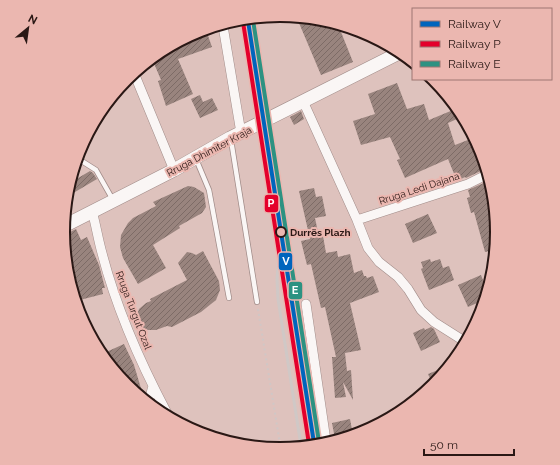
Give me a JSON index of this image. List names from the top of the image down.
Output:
{
  "streets": {
    "street": ["Rruga Dhimiter Kraja", "Rruga Ledi Dajana", "Rruga Turgut Ozal"]
  },
  "crossings": [
    ["Rruga Dhimiter Kraja", "Rruga Turgut Ozal"]
  ],
  "places": ["Durrës Plazh"],
  "lines": ["rail line E", "rail line V", "rail line P"],
  "legend": ["Railway V", "Railway P", "Railway E"],
  "scale_bar": "50 m",
  "north": "top right"
}
